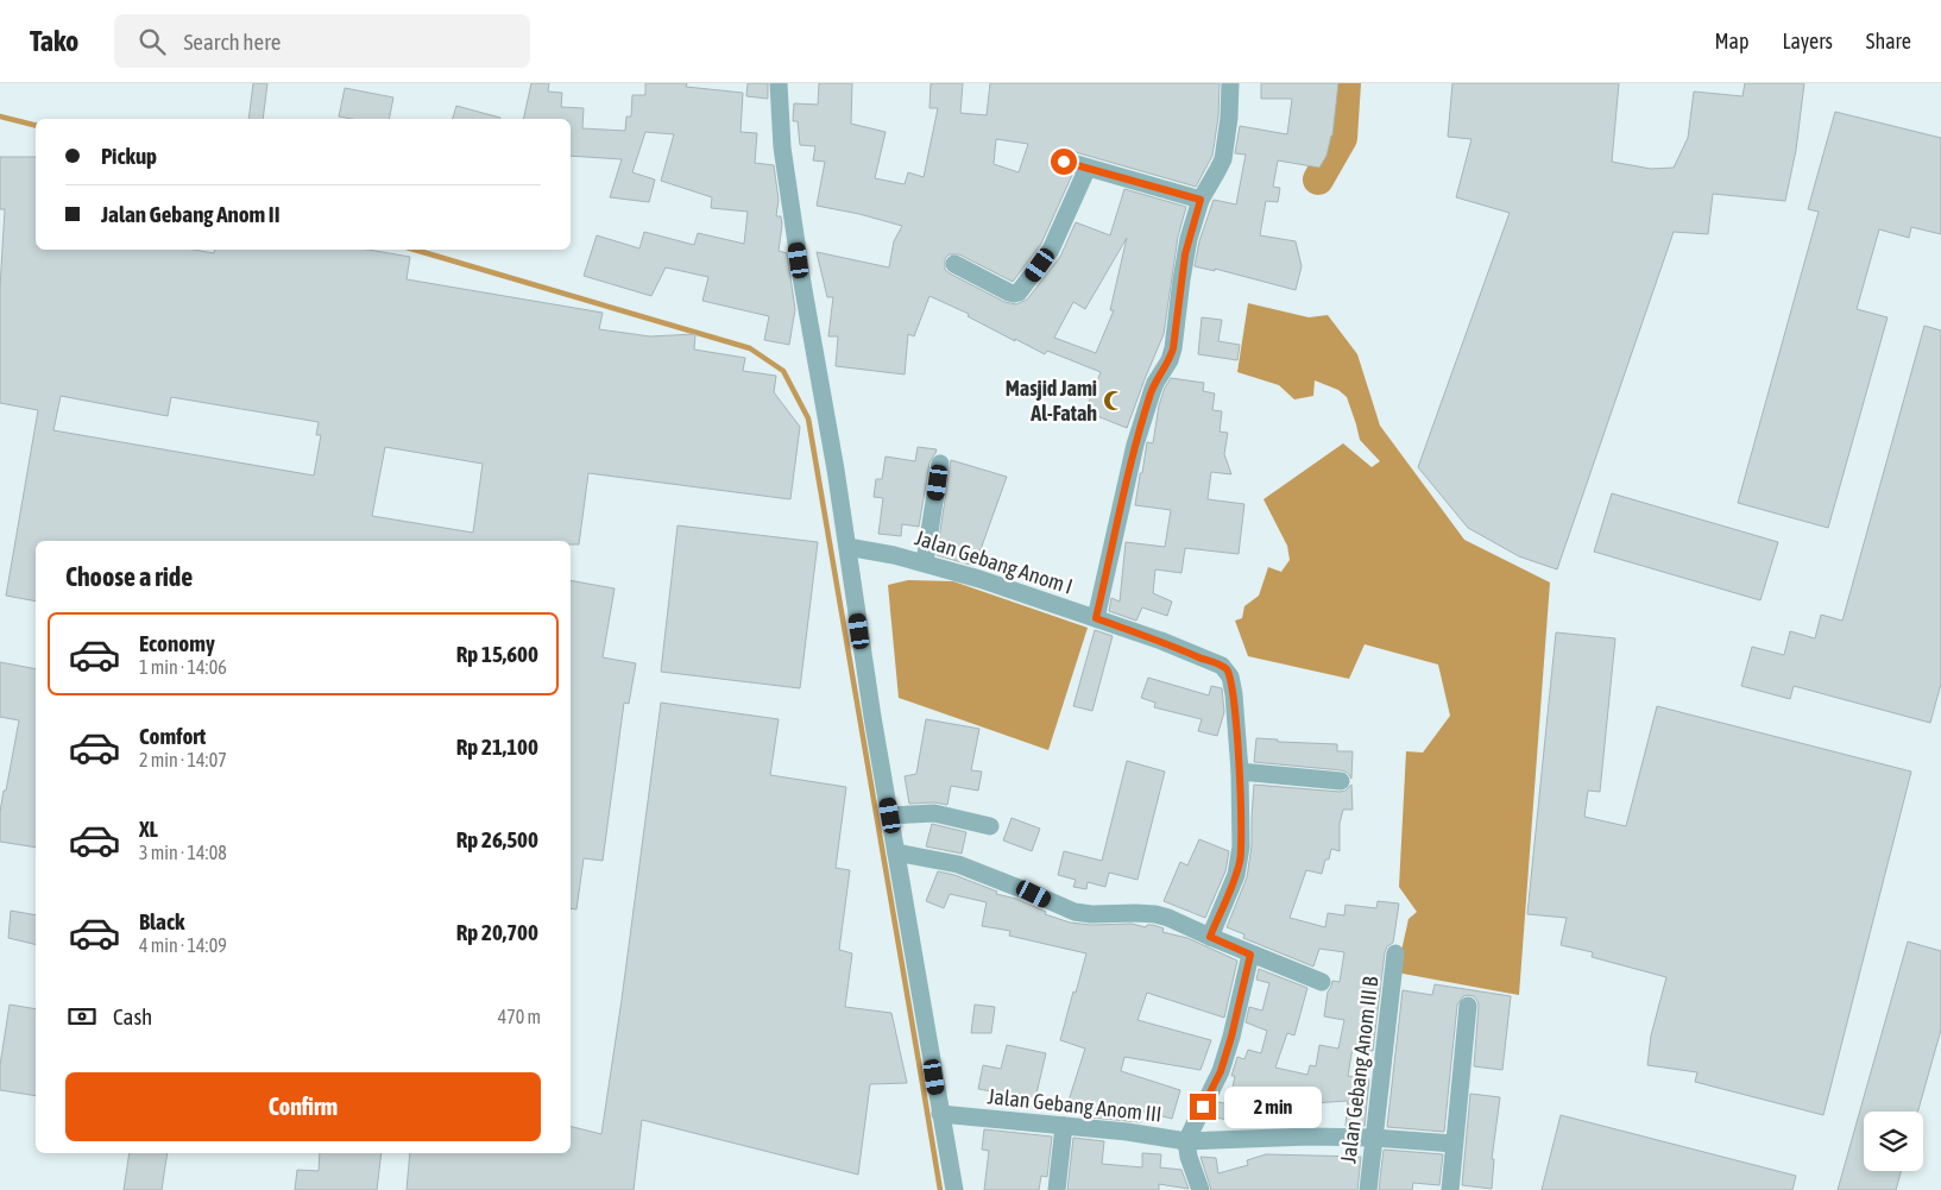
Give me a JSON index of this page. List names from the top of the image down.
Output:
{
  "streets": {
    "street": ["Jalan Gebang Anom I", "Jalan Gebang Anom III B", "Jalan Gebang Anom III"]
  },
  "crossings": [
    ["Jalan Gebang Anom III B", "Jalan Gebang Anom III"]
  ],
  "places": {
    "mosque": ["Masjid Jami Al-Fatah"]
  },
  "page": {
    "header": "Tako",
    "search": "Search here",
    "nav": ["Map", "Layers", "Share"],
    "banner": ["Pickup", "Jalan Gebang Anom II"],
    "heading": "Choose a ride",
    "list": [
      {
        "name": "Economy",
        "note": "1 min · 14:06",
        "value": "Rp 15,600"
      },
      {
        "name": "Comfort",
        "note": "2 min · 14:07",
        "value": "Rp 21,100"
      },
      {
        "name": "XL",
        "note": "3 min · 14:08",
        "value": "Rp 26,500"
      },
      {
        "name": "Black",
        "note": "4 min · 14:09",
        "value": "Rp 20,700"
      }
    ],
    "pay": ["Cash", "470 m"],
    "buttons": "Confirm",
    "bubble": "2 min"
  }
}
